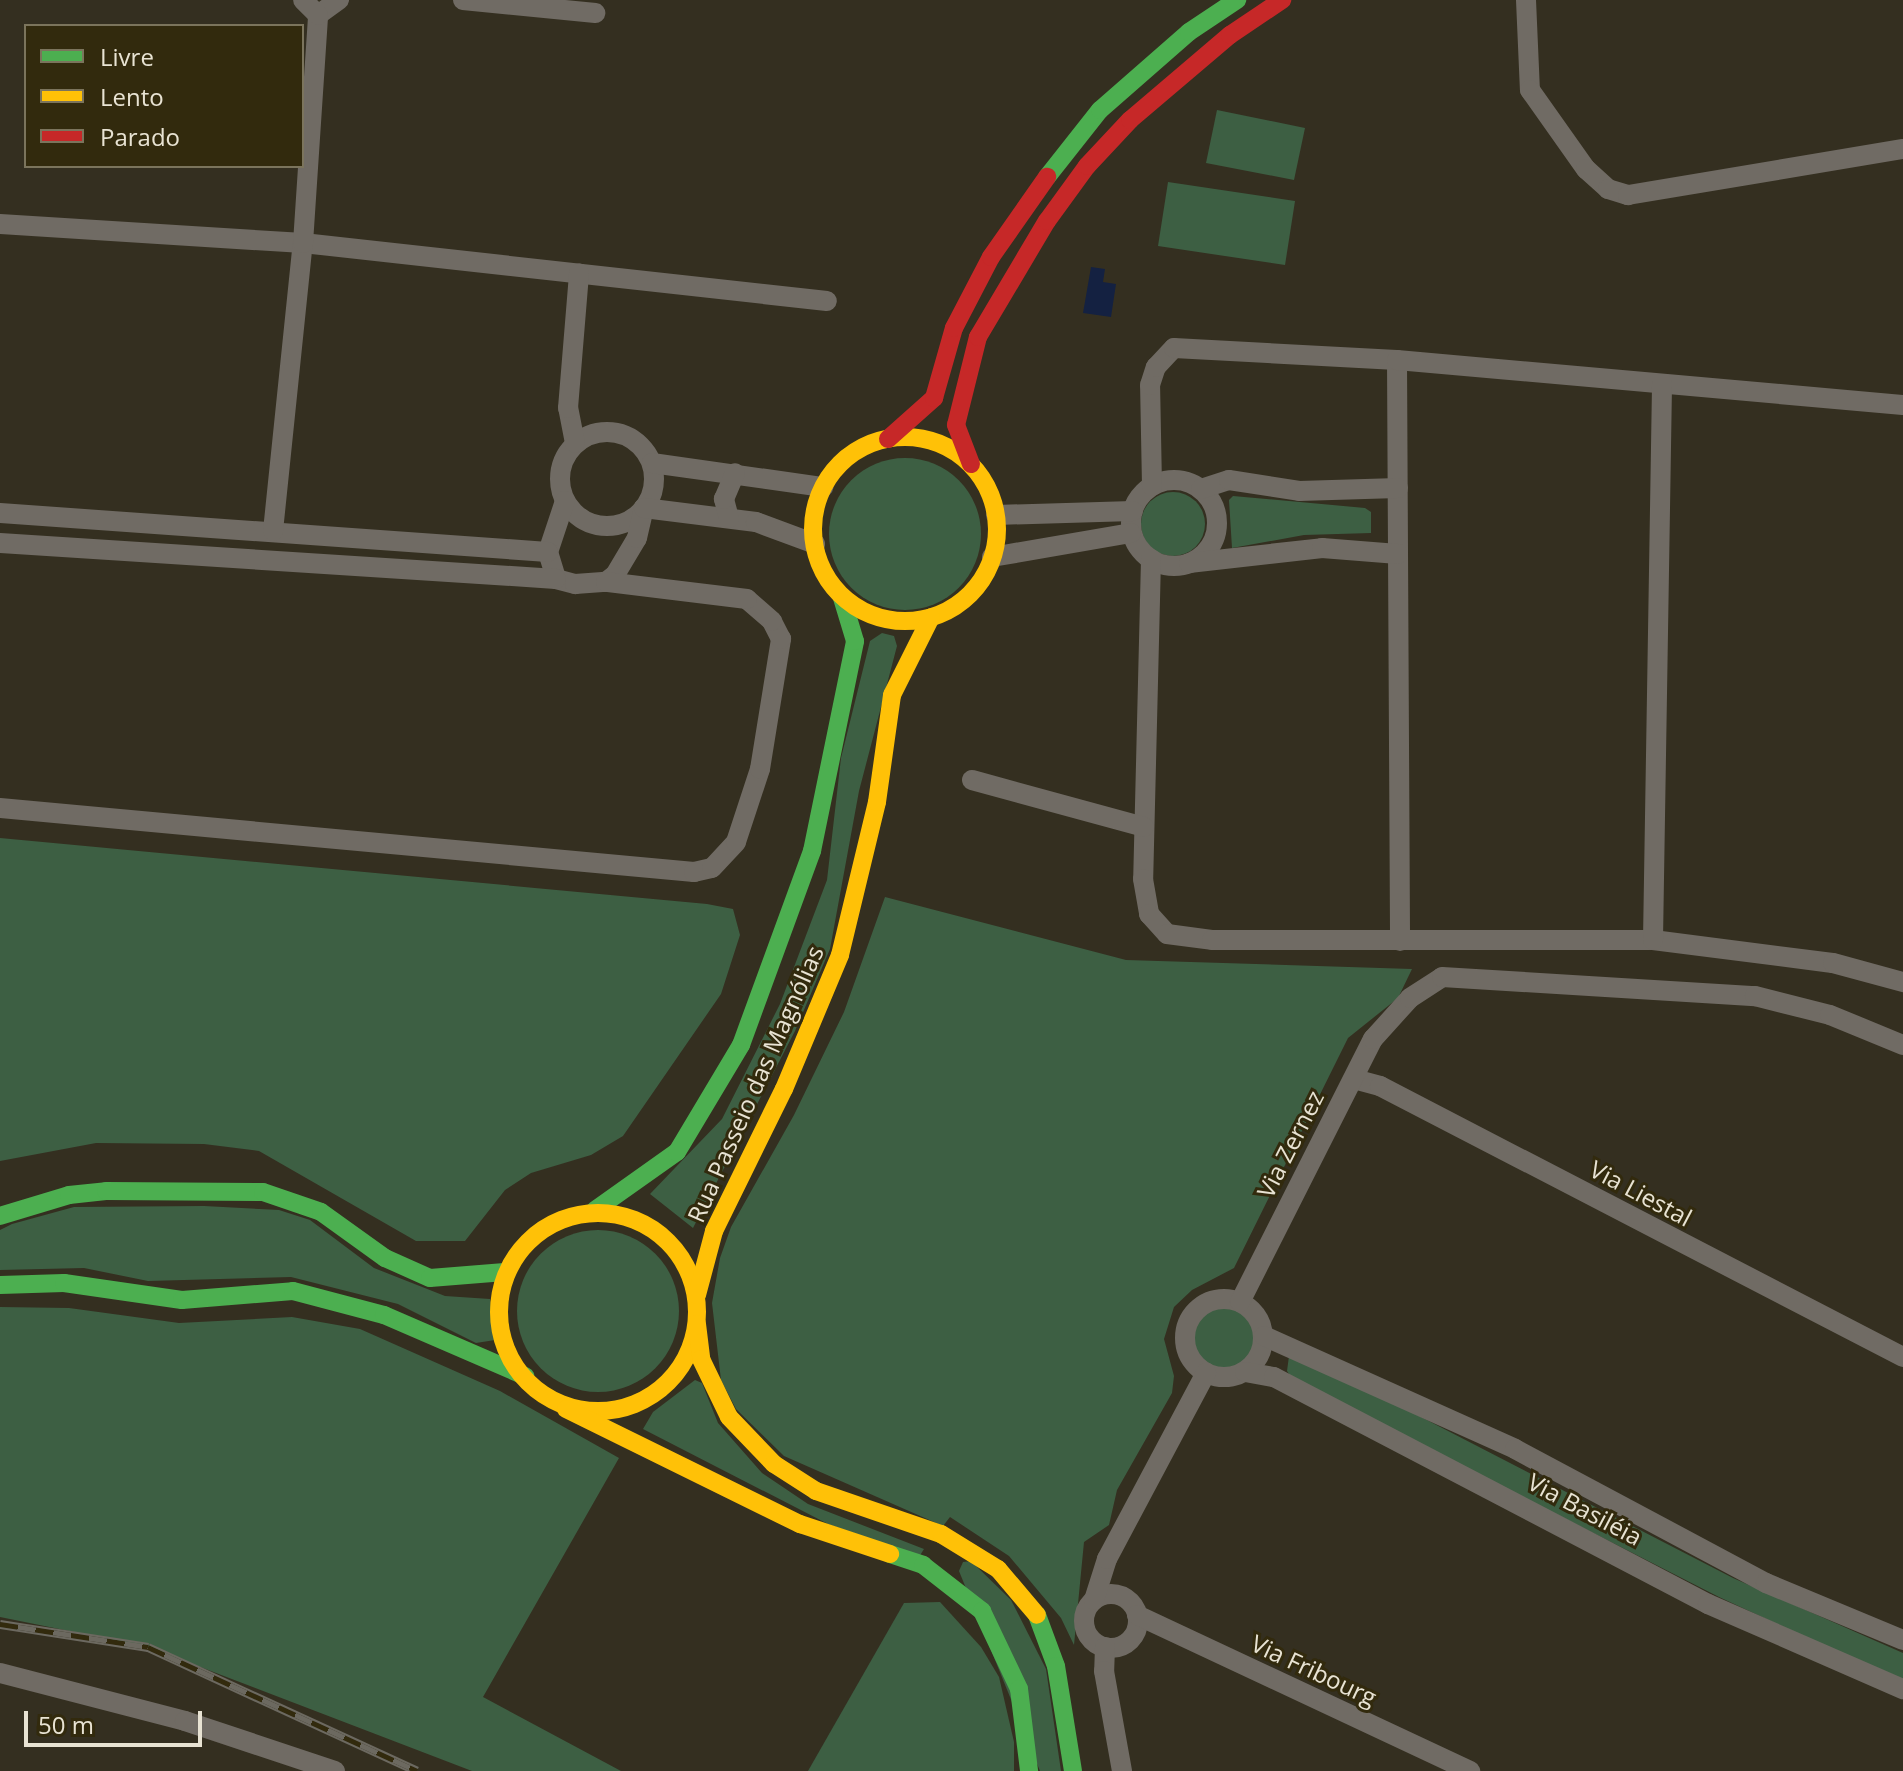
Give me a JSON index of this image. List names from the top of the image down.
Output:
{
  "streets": {
    "street": [
      "Rua Passeio das Magnólias",
      "Via Zernez",
      "Via Liestal",
      "Via Basiléia",
      "Via Fribourg"
    ]
  },
  "crossings": [
    ["Via Zernez", "Via Liestal"],
    ["Via Zernez", "Via Basiléia"]
  ],
  "legend": ["Livre", "Lento", "Parado"],
  "scale_bar": "50 m"
}
